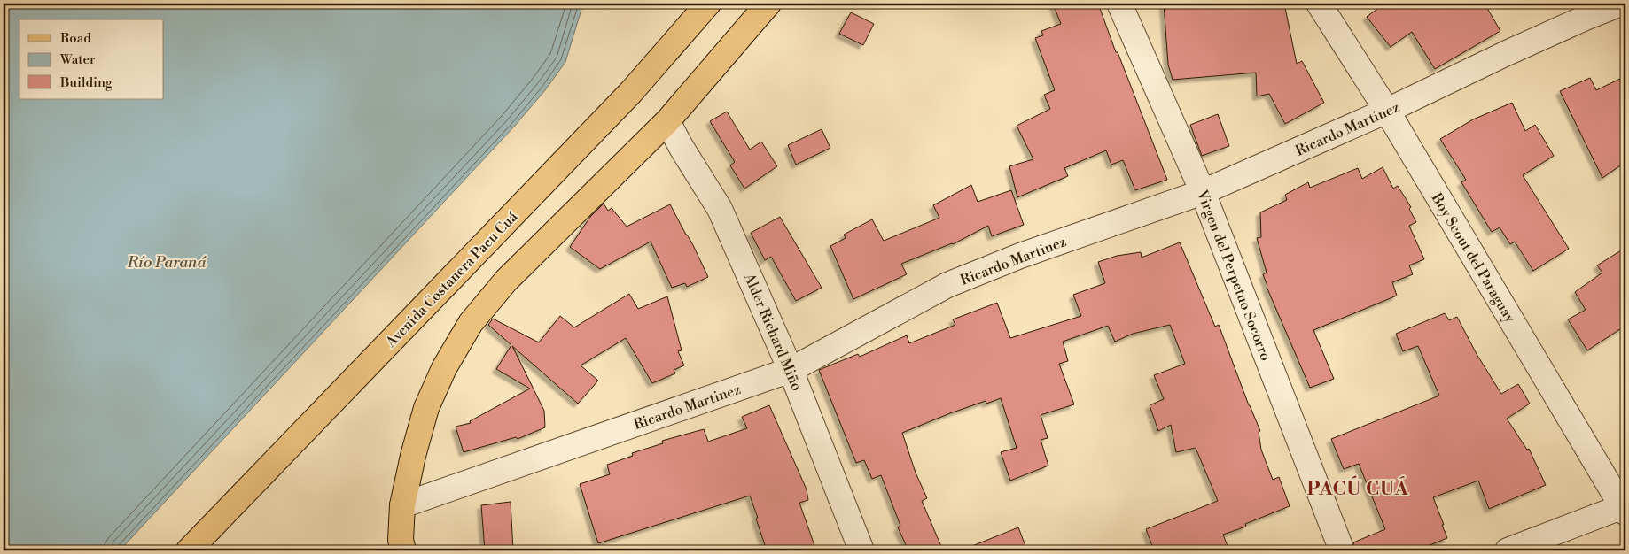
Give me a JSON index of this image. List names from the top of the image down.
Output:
{
  "streets": {
    "main road": ["Avenida Costanera Pacu Cuá"],
    "street": [
      "Ricardo Martinez",
      "Boy Scout del Paraguay",
      "Virgen del Perpetuo Socorro",
      "Alder Richard Miño"
    ]
  },
  "crossings": [
    ["Ricardo Martinez", "Boy Scout del Paraguay"],
    ["Ricardo Martinez", "Virgen del Perpetuo Socorro"],
    ["Ricardo Martinez", "Alder Richard Miño"]
  ],
  "districts": ["PACÚ CUÁ"],
  "water": ["Río Paraná"],
  "legend": ["Road", "Water", "Building"]
}
